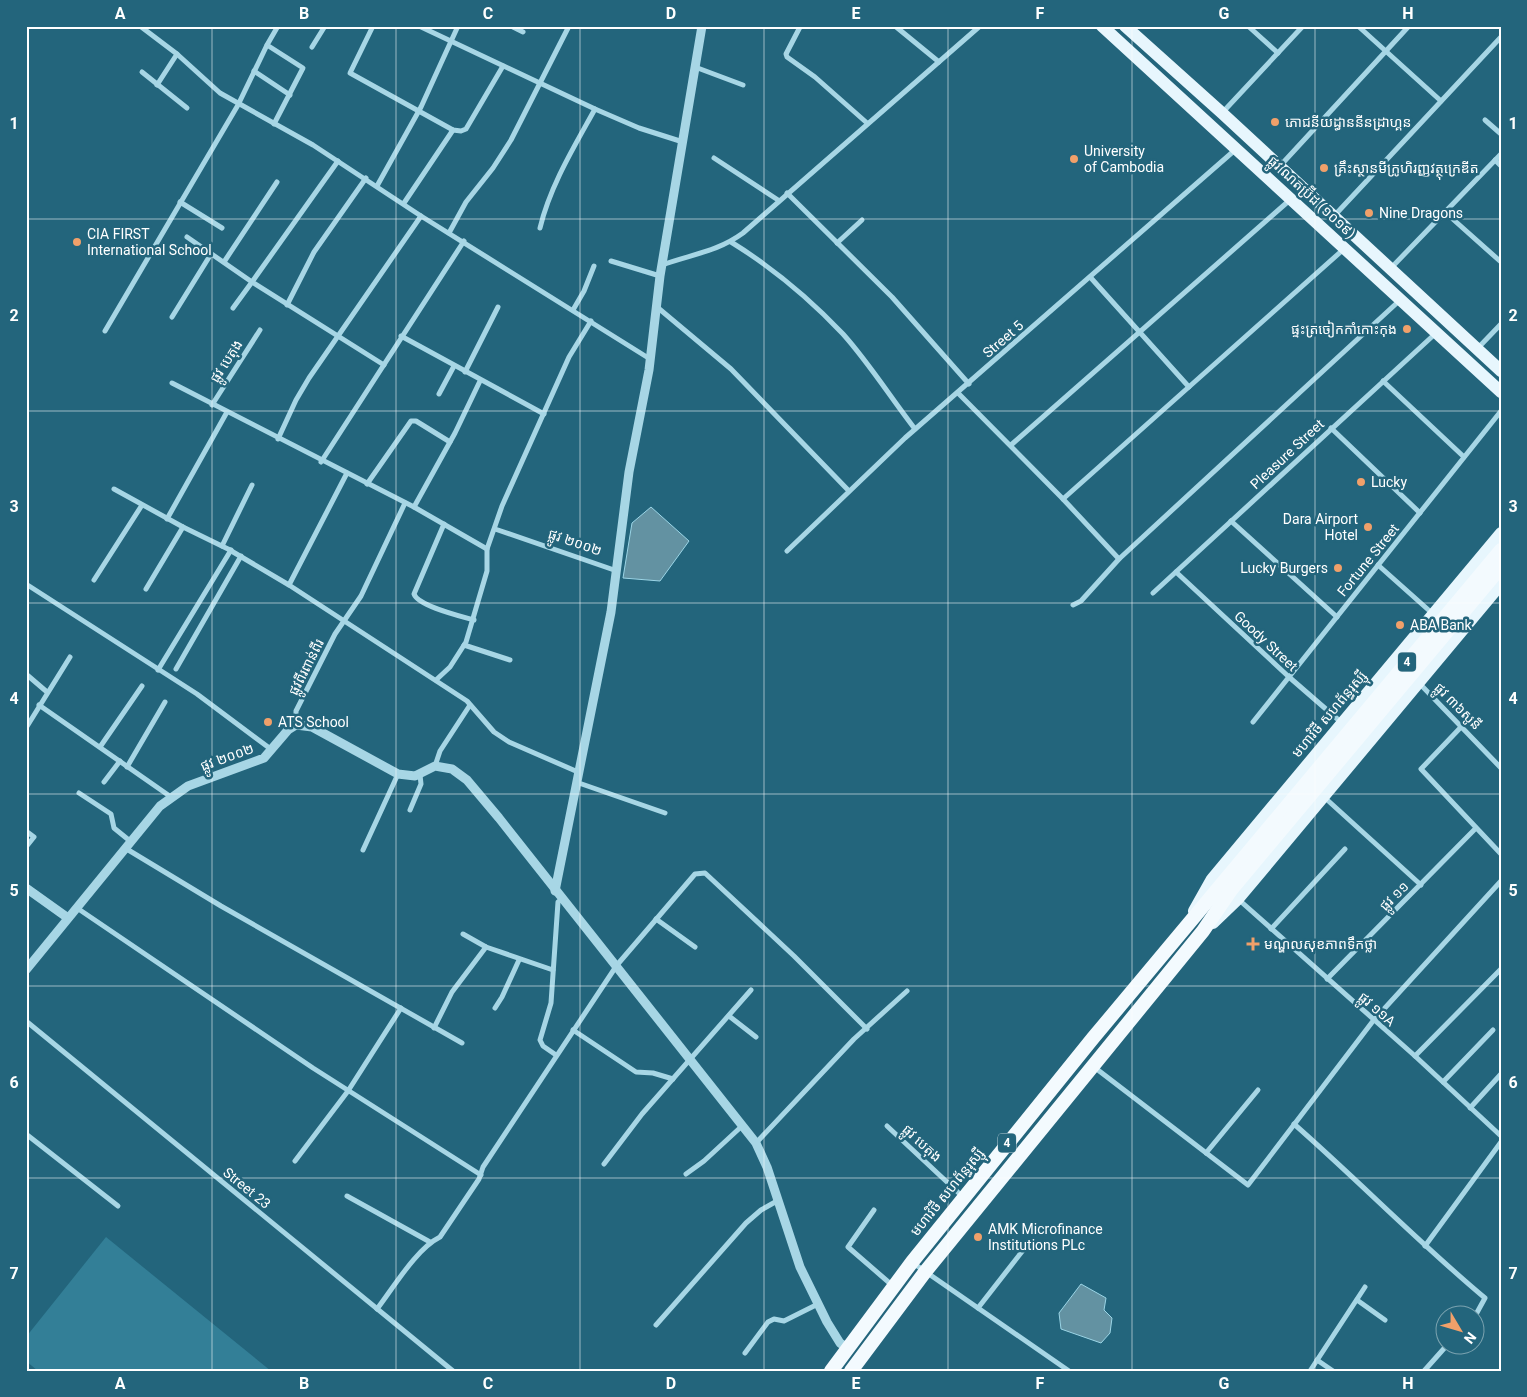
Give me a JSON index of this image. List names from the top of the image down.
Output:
{
  "streets": {
    "highway": ["4", "មហាវិថី សហព័ន្ធរុស្ស៊ី"],
    "main road": ["ផ្លូវ ណតប្រ៊ីដ (១០១៩)"],
    "street": [
      "Street 5",
      "ផ្លូវ បេតុង",
      "Pleasure Street",
      "ផ្លូវ ២០០២",
      "Fortune Street",
      "Goody Street",
      "ផ្លូវពីរពាន់ពីរ",
      "ផ្លូវ ៣៦សូនី",
      "ផ្លូវ ១១",
      "ផ្លូវ ១១A",
      "Street 23"
    ]
  },
  "crossings": [
    ["ផ្លូវ ណតប្រ៊ីដ (១០១៩)", "Street 5"],
    ["ផ្លូវ ណតប្រ៊ីដ (១០១៩)", "Pleasure Street"],
    ["ផ្លូវ បេតុង", "មហាវិថី សហព័ន្ធរុស្ស៊ី"],
    ["Pleasure Street", "Goody Street"],
    ["ផ្លូវ ២០០២", "ផ្លូវពីរពាន់ពីរ"],
    ["Fortune Street", "Goody Street"],
    ["Goody Street", "មហាវិថី សហព័ន្ធរុស្ស៊ី"],
    ["4", "មហាវិថី សហព័ន្ធរុស្ស៊ី"],
    ["ផ្លូវ ១១", "ផ្លូវ ១១A"]
  ],
  "places": {
    "other": [
      "ភោជនីយដ្ធាននីនដ្រាហ្គន",
      "University of Cambodia",
      "គ្រឹះស្ថានមីក្រូហិរញ្ញវត្ថុក្រេឌីត",
      "Nine Dragons",
      "CIA FIRST International School",
      "ផ្ទះត្រចៀកកាំកោះកុង",
      "Lucky",
      "Dara Airport Hotel",
      "Lucky Burgers",
      "ABA Bank",
      "ATS School",
      "AMK Microfinance Institutions PLc"
    ],
    "health": ["មណ្ឌលសុខភាពទឹកថ្លា"]
  },
  "north": "bottom right",
  "grid": {
    "columns": [
      "A",
      "B",
      "C",
      "D",
      "E",
      "F",
      "G",
      "H"
    ],
    "rows": [
      "1",
      "2",
      "3",
      "4",
      "5",
      "6",
      "7"
    ]
  }
}
